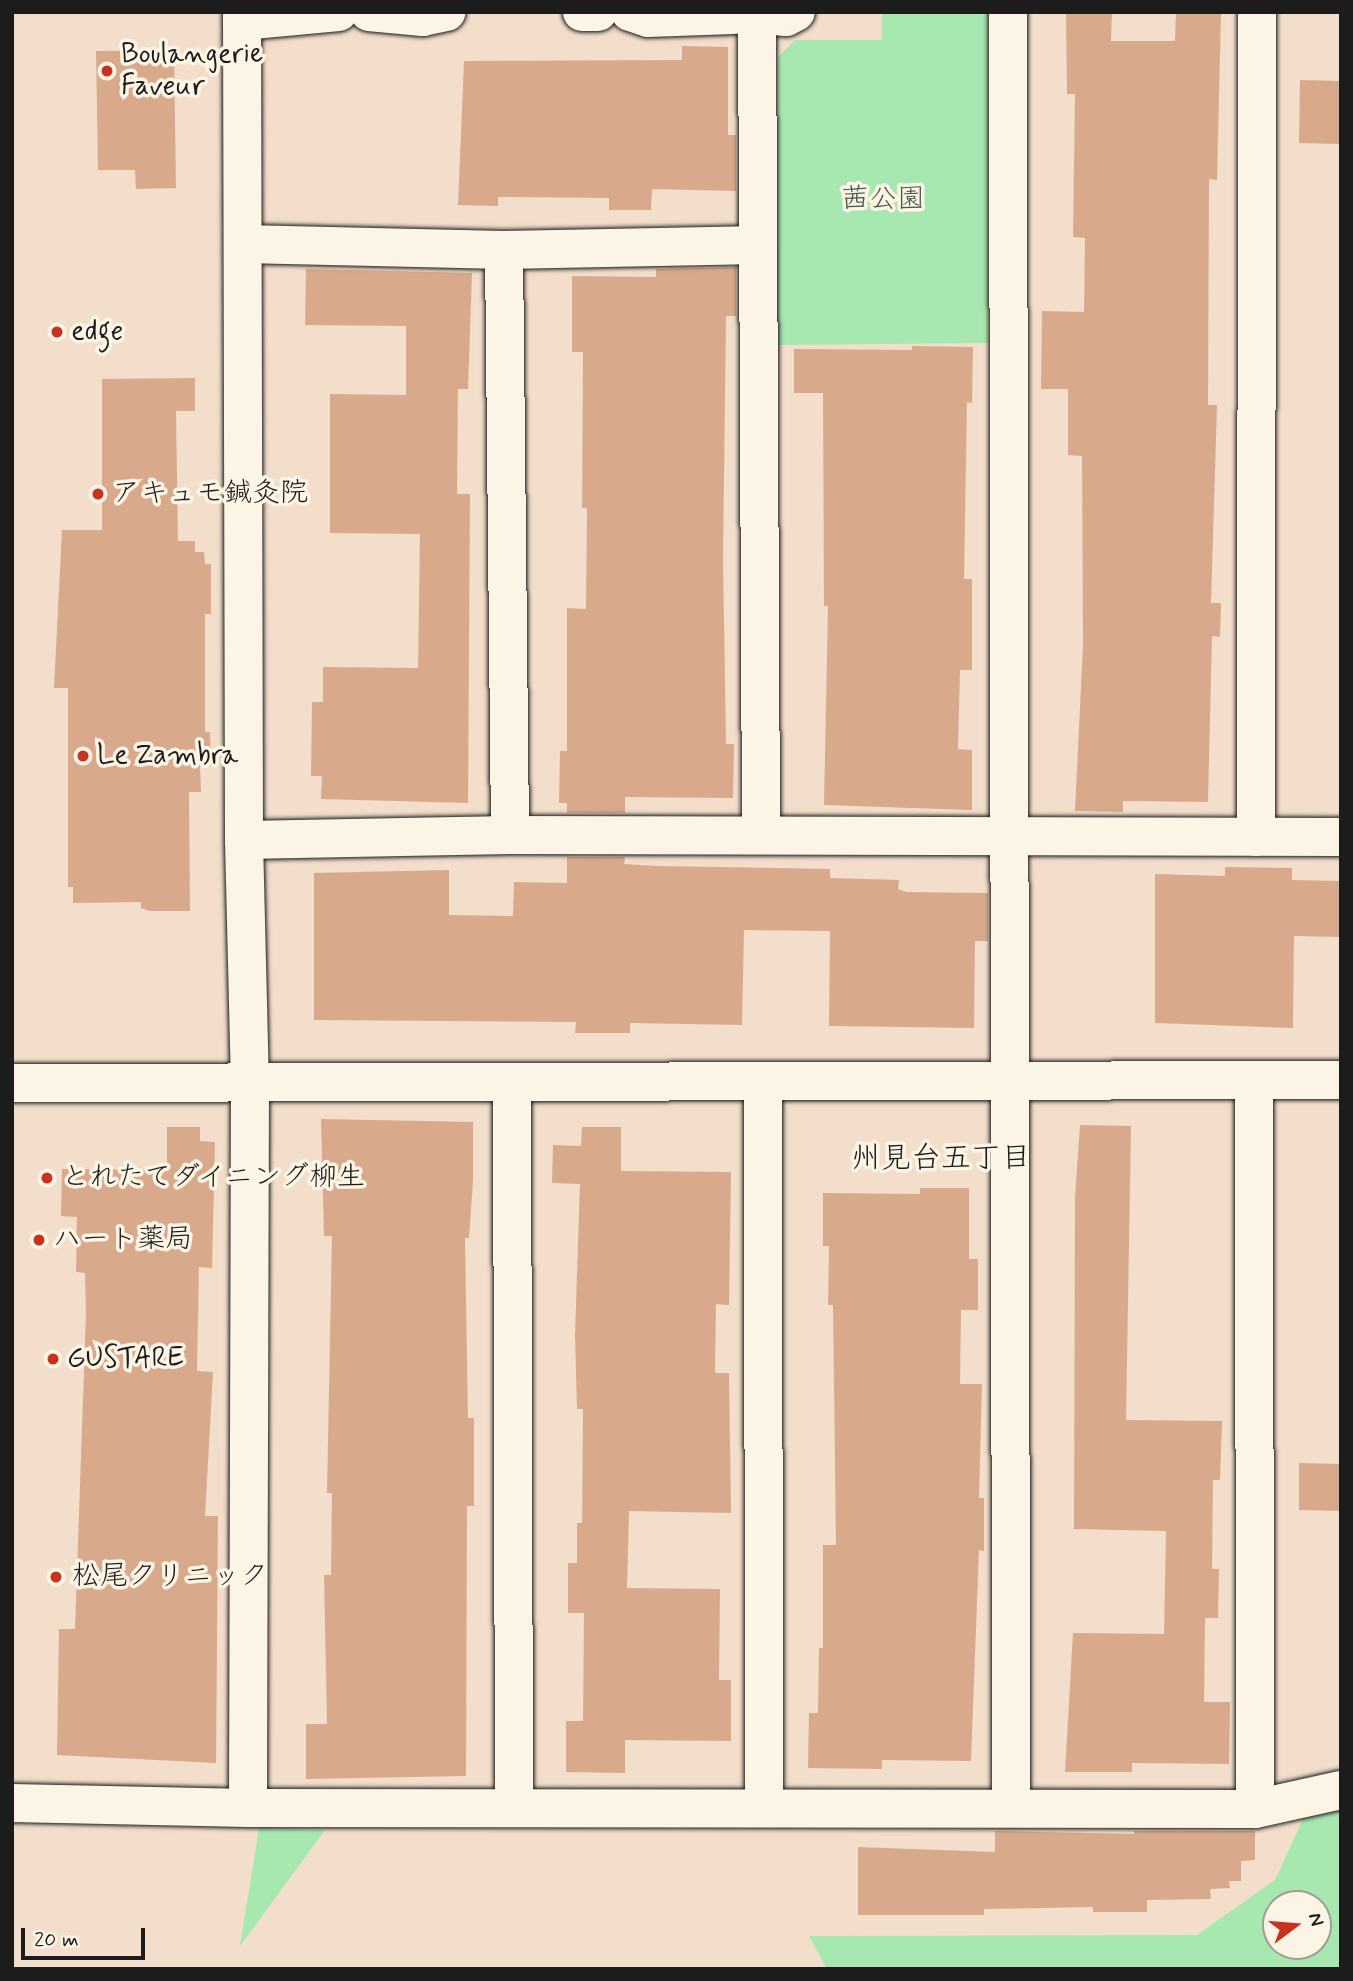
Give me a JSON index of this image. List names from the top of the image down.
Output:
{
  "districts": ["州見台五丁目"],
  "parks": ["茜公園"],
  "places": [
    "Boulangerie Faveur",
    "edge",
    "アキュモ鍼灸院",
    "Le Zambra",
    "とれたてダイニング柳生",
    "ハート薬局",
    "GUSTARE",
    "松尾クリニック"
  ],
  "scale_bar": "20 m",
  "north": "right"
}
